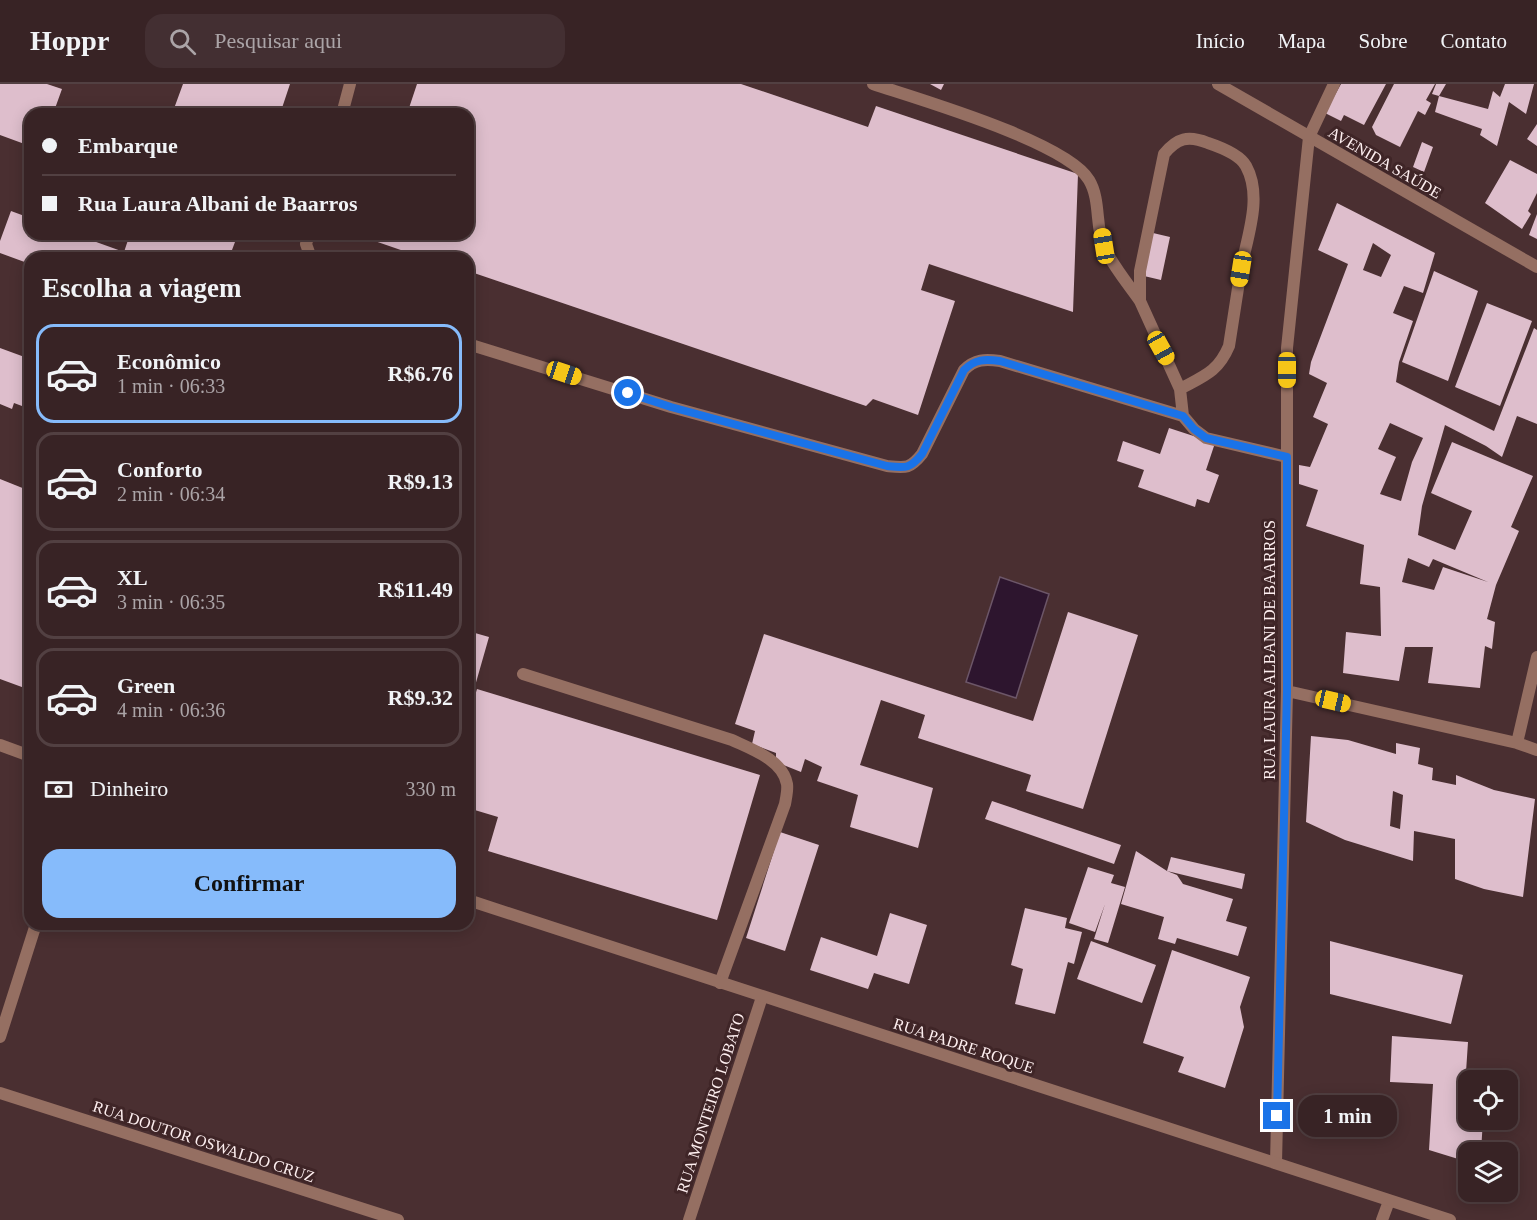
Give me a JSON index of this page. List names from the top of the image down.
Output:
{
  "streets": {
    "street": [
      "AVENIDA SAÚDE",
      "RUA LAURA ALBANI DE BAARROS",
      "RUA PADRE ROQUE",
      "RUA MONTEIRO LOBATO",
      "RUA DOUTOR OSWALDO CRUZ"
    ]
  },
  "crossings": [
    ["AVENIDA SAÚDE", "RUA LAURA ALBANI DE BAARROS"],
    ["RUA LAURA ALBANI DE BAARROS", "RUA PADRE ROQUE"],
    ["RUA PADRE ROQUE", "RUA MONTEIRO LOBATO"]
  ],
  "page": {
    "header": "Hoppr",
    "search": "Pesquisar aqui",
    "nav": [
      "Início",
      "Mapa",
      "Sobre",
      "Contato"
    ],
    "banner": ["Embarque", "Rua Laura Albani de Baarros"],
    "heading": "Escolha a viagem",
    "list": [
      {
        "name": "Econômico",
        "note": "1 min · 06:33",
        "value": "R$6.76"
      },
      {
        "name": "Conforto",
        "note": "2 min · 06:34",
        "value": "R$9.13"
      },
      {
        "name": "XL",
        "note": "3 min · 06:35",
        "value": "R$11.49"
      },
      {
        "name": "Green",
        "note": "4 min · 06:36",
        "value": "R$9.32"
      }
    ],
    "pay": ["Dinheiro", "330 m"],
    "buttons": "Confirmar",
    "bubble": "1 min"
  }
}
